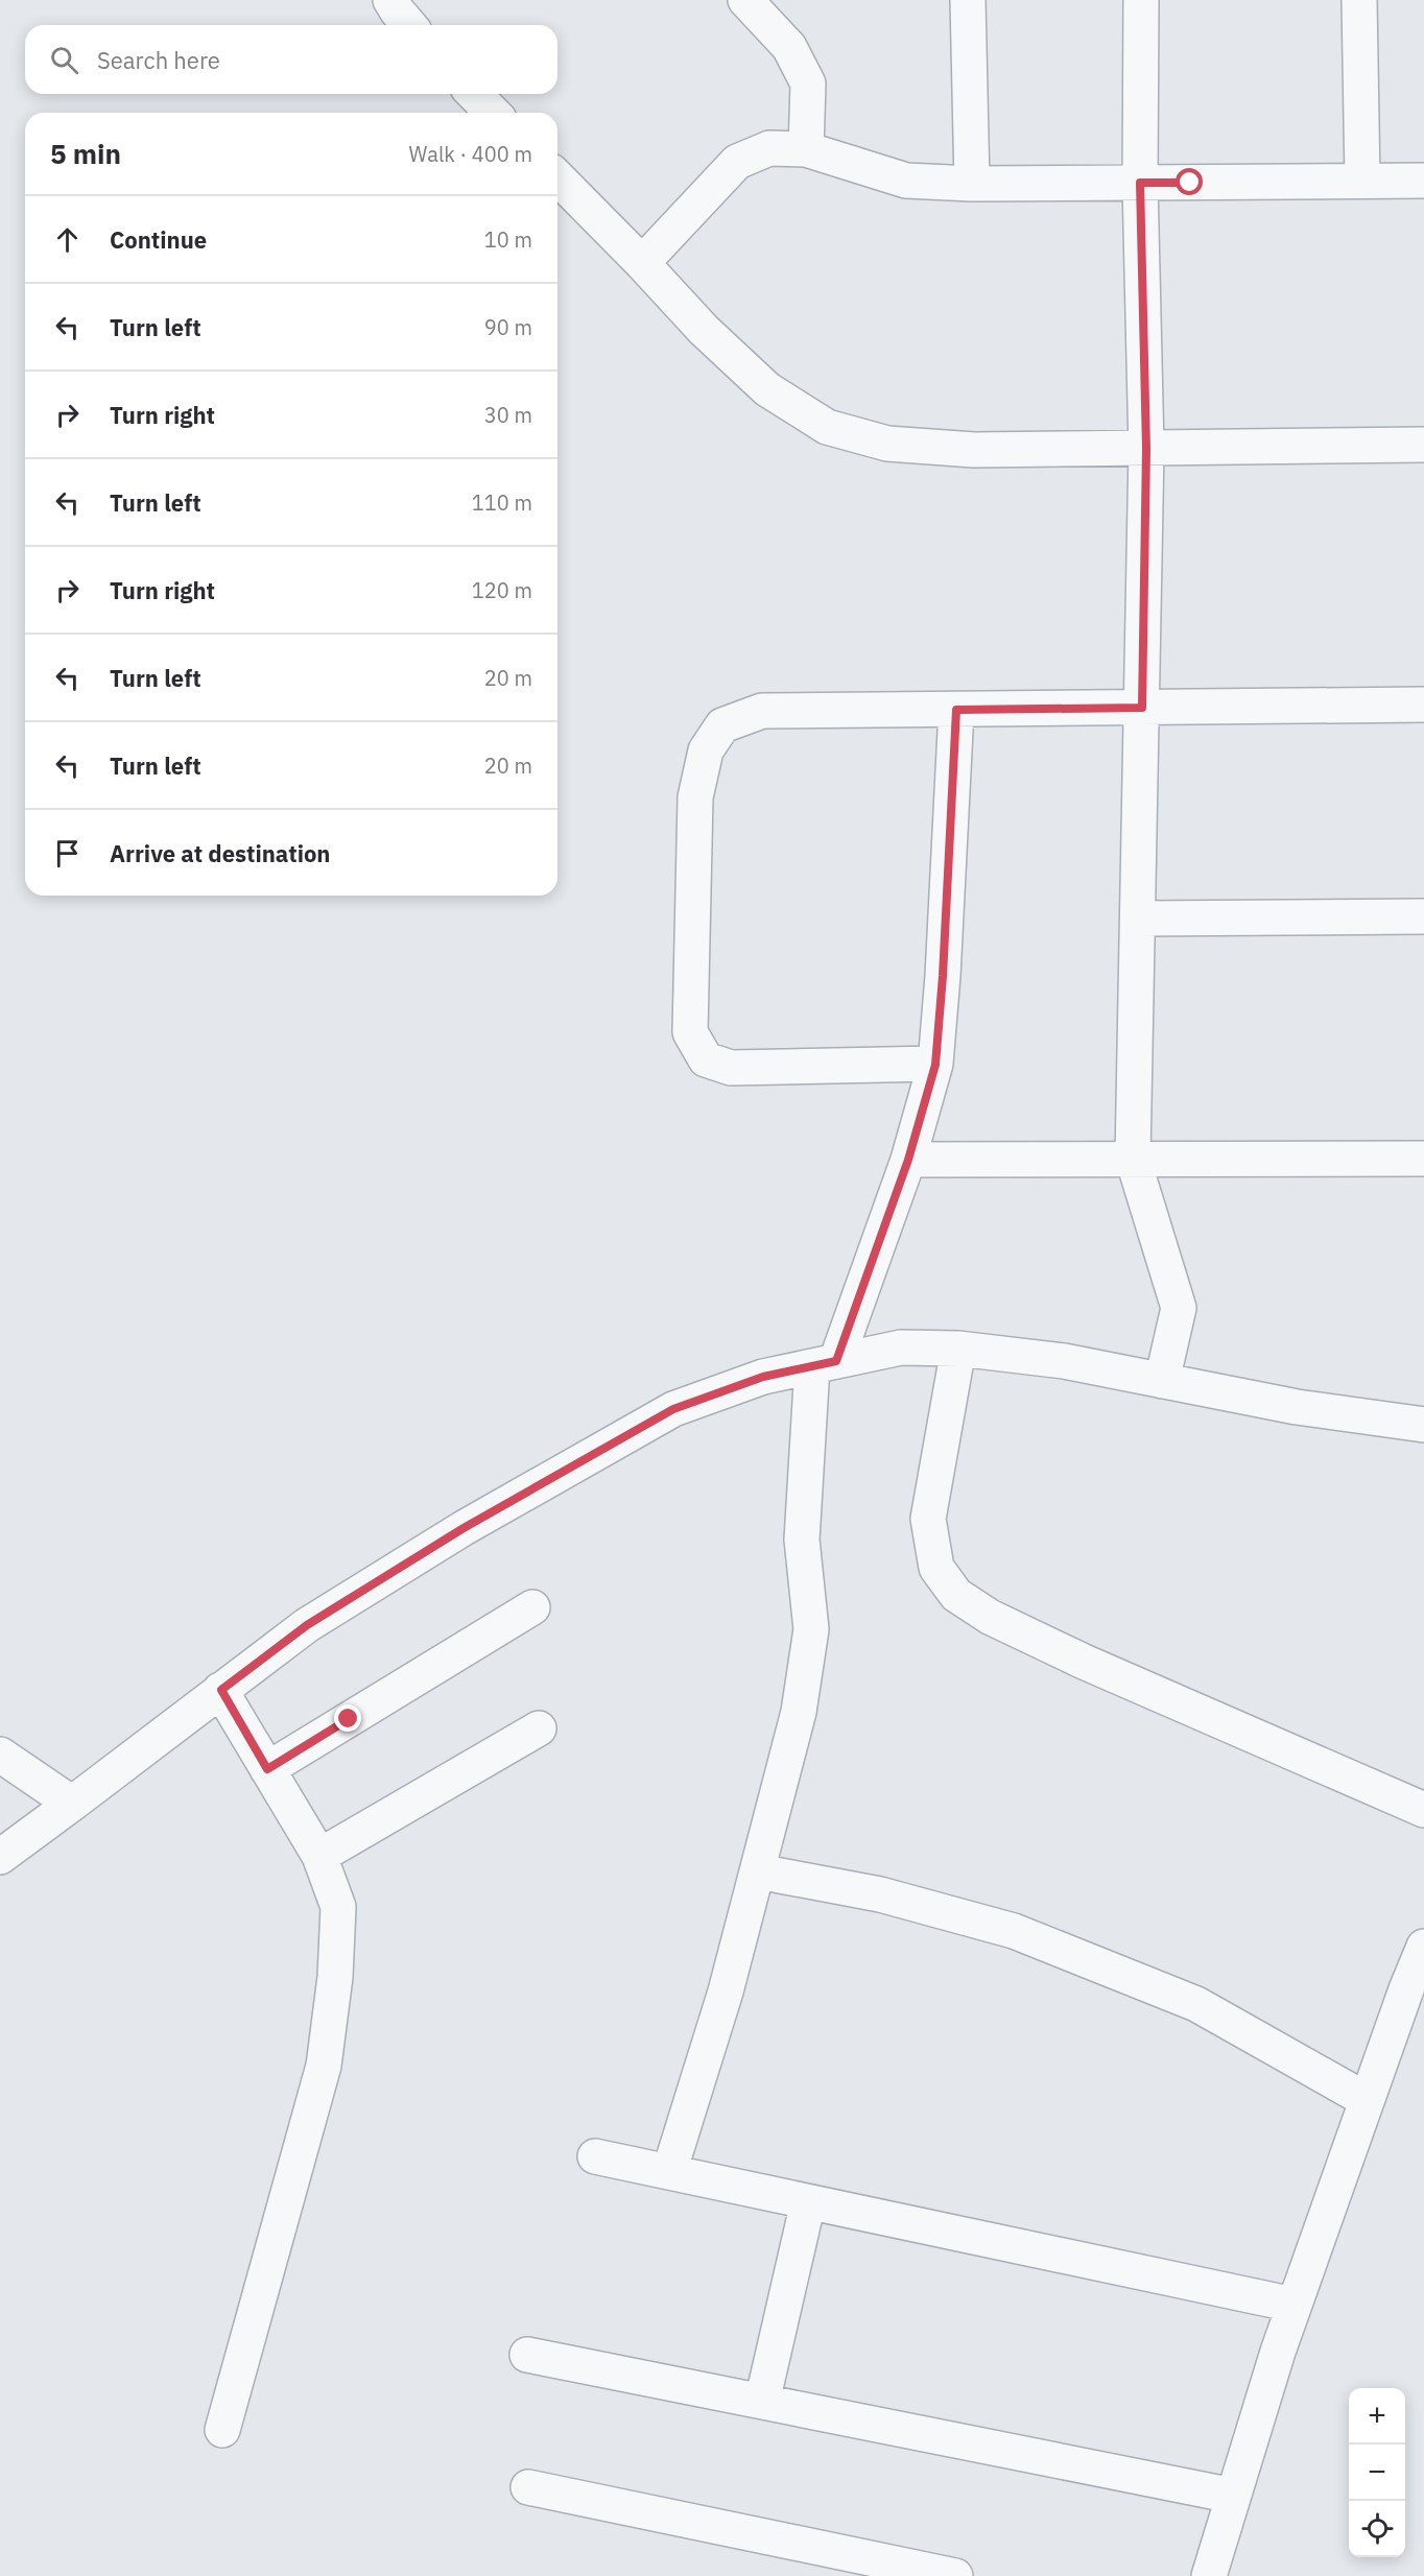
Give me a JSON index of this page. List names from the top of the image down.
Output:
{
  "page": {
    "search": "Search here",
    "heading": ["5 min", "Walk · 400 m"],
    "list": [
      ["Continue", "10 m"],
      ["Turn left", "90 m"],
      ["Turn right", "30 m"],
      ["Turn left", "110 m"],
      ["Turn right", "120 m"],
      ["Turn left", "20 m"],
      ["Turn left", "20 m"],
      "Arrive at destination"
    ],
    "map_buttons": ["+", "−"]
  }
}
